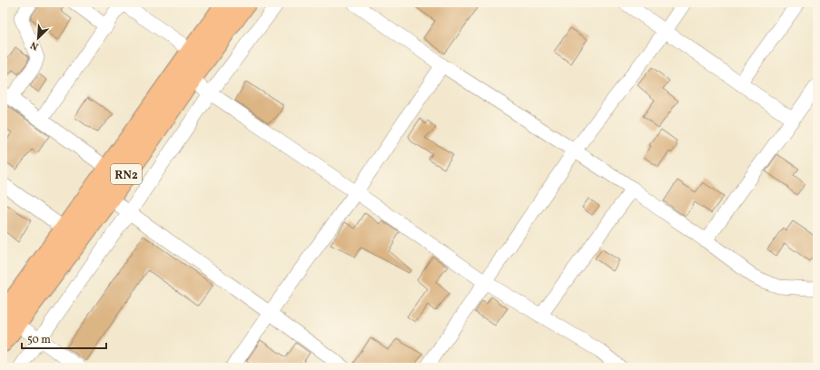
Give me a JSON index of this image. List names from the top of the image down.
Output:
{
  "streets": {
    "highway": ["RN2"]
  },
  "scale_bar": "50 m",
  "north": "bottom left"
}
